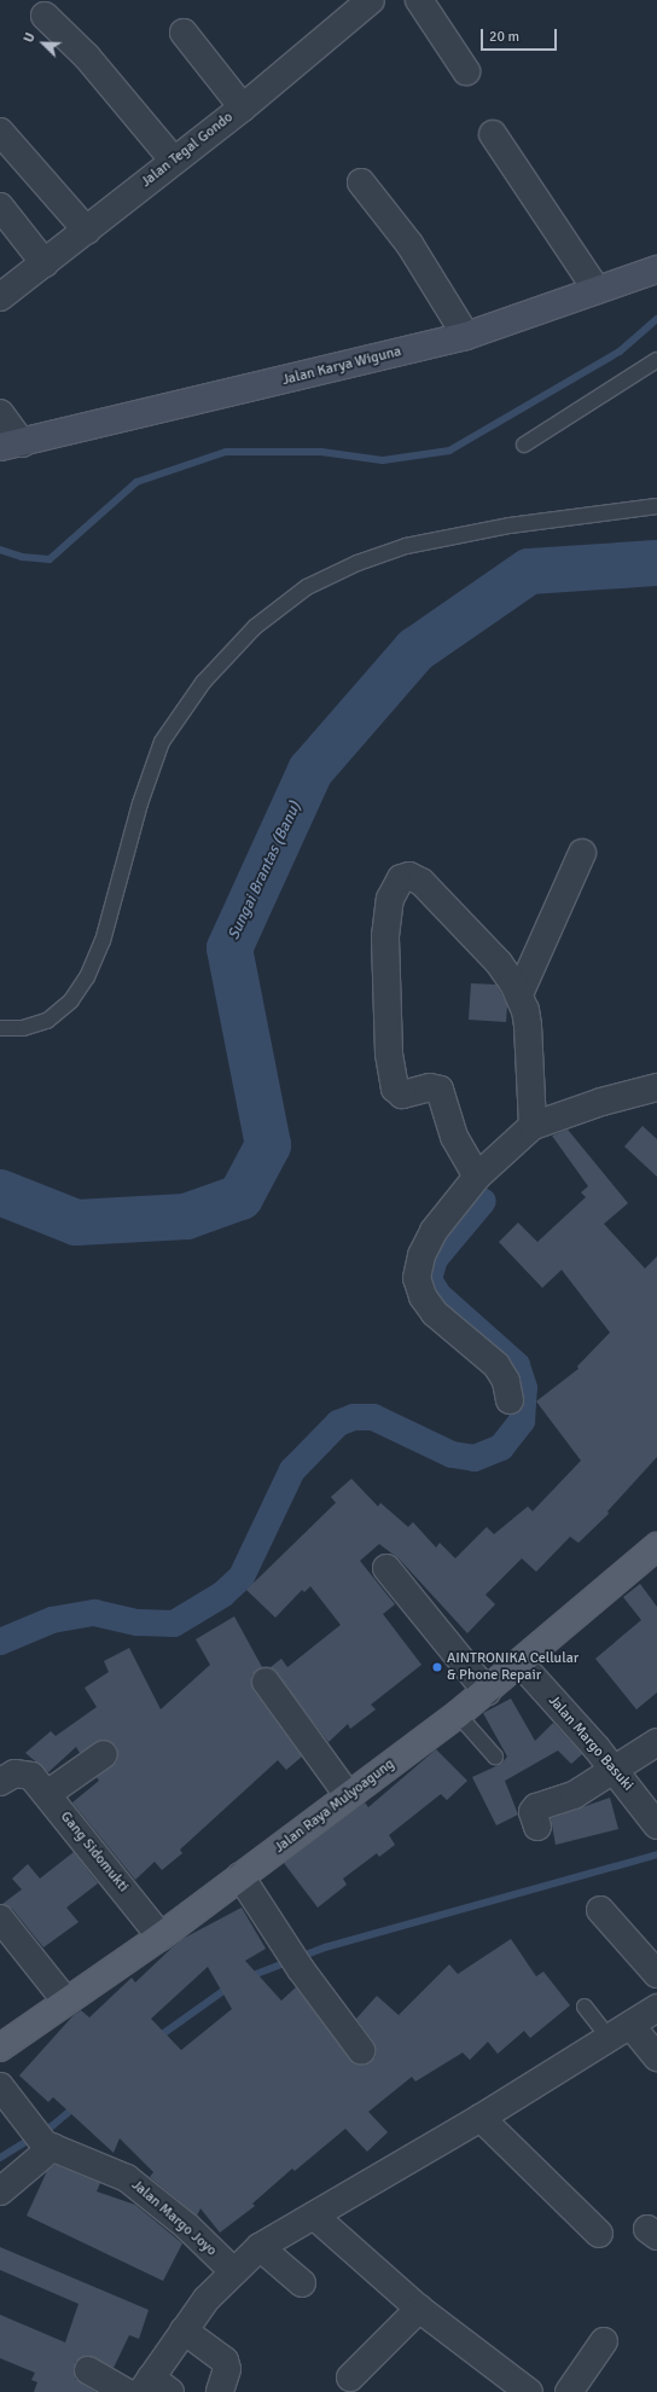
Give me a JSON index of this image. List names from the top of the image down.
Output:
{
  "streets": {
    "main road": ["Jalan Karya Wiguna", "Jalan Raya Mulyoagung"],
    "street": [
      "Jalan Tegal Gondo",
      "Jalan Margo Basuki",
      "Gang Sidomukti",
      "Jalan Margo Joyo"
    ]
  },
  "crossings": [
    ["Jalan Margo Basuki", "Jalan Raya Mulyoagung"],
    ["Jalan Raya Mulyoagung", "Gang Sidomukti"]
  ],
  "water": ["Sungai Brantas (Banu)"],
  "places": ["AINTRONIKA Cellular & Phone Repair"],
  "scale_bar": "20 m",
  "north": "top left"
}
